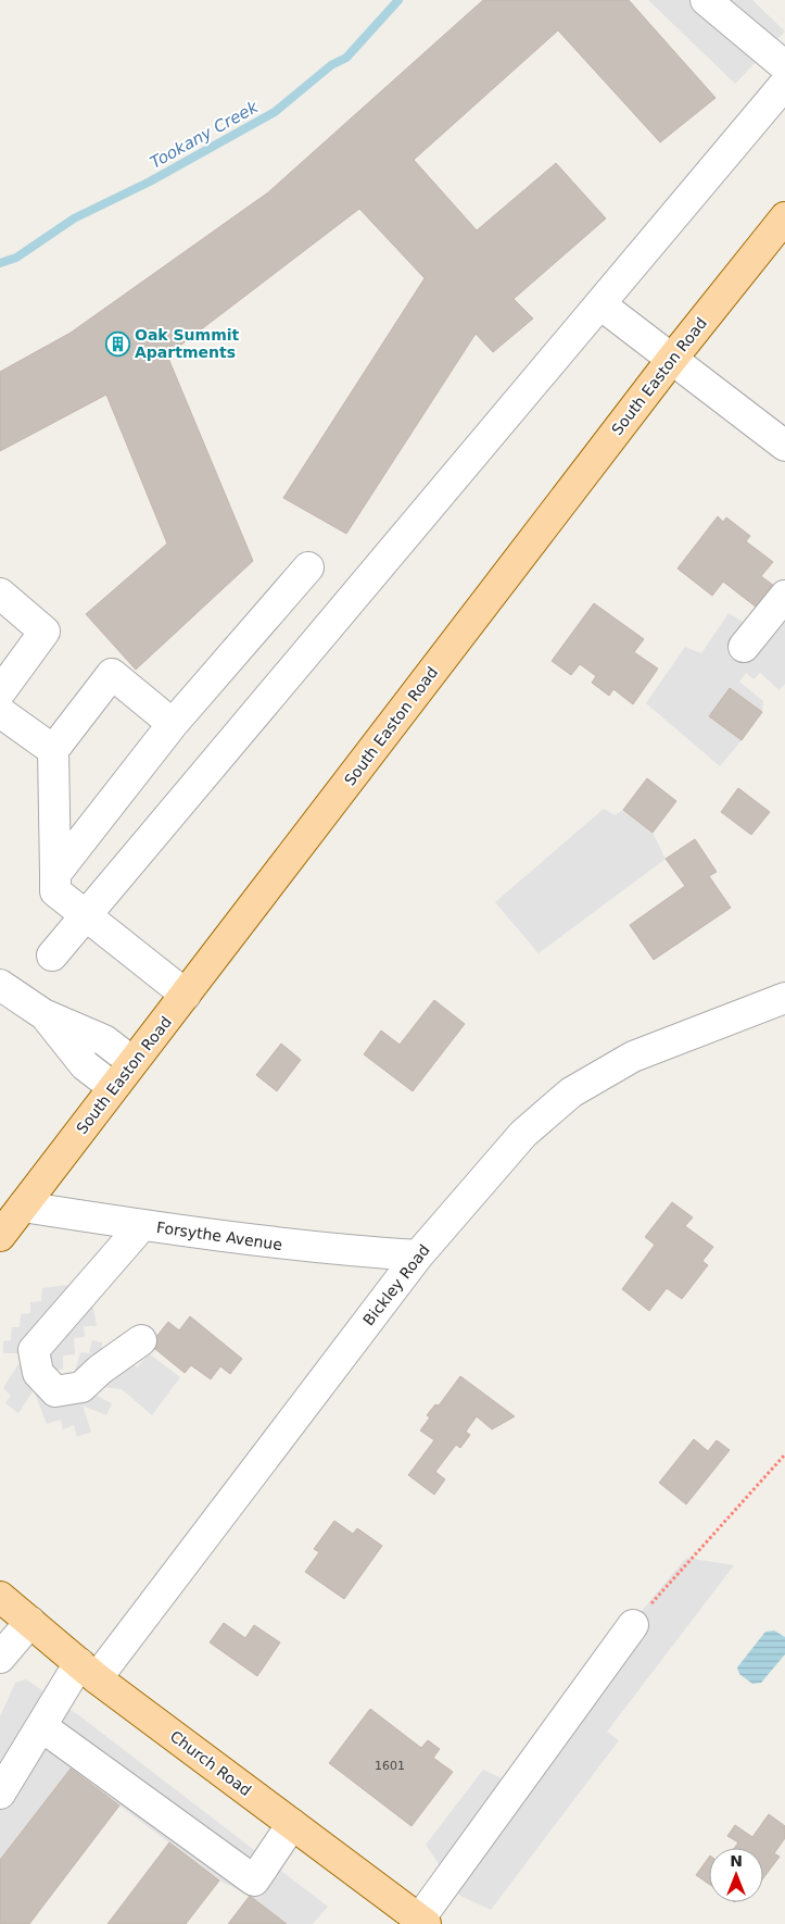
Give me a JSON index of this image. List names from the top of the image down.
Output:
{
  "streets": {
    "main road": ["South Easton Road", "Church Road"],
    "street": ["Forsythe Avenue", "Bickley Road"]
  },
  "crossings": [
    ["South Easton Road", "Forsythe Avenue"],
    ["Forsythe Avenue", "Bickley Road"],
    ["Bickley Road", "Church Road"]
  ],
  "water": ["Tookany Creek"],
  "places": {
    "building": ["Oak Summit Apartments"]
  },
  "house_numbers": ["1601"],
  "north": "top"
}
